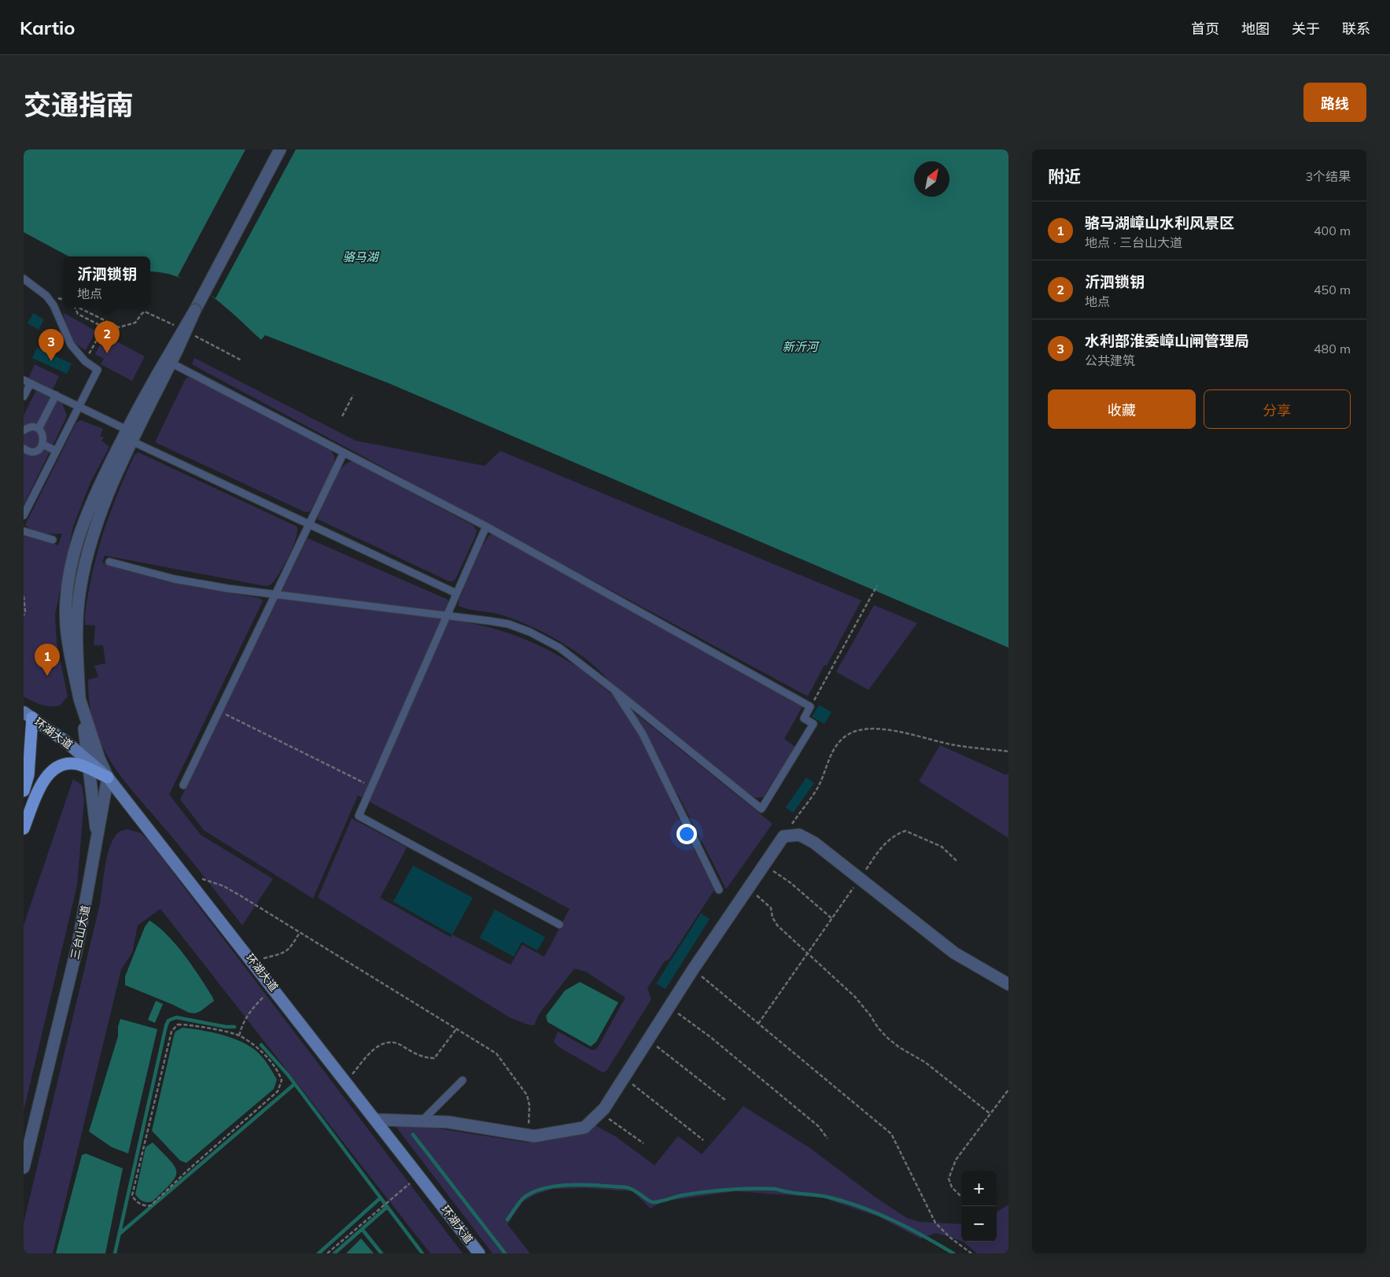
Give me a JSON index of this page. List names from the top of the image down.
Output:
{
  "streets": {
    "main road": ["环湖大道"],
    "street": ["三台山大道"]
  },
  "crossings": [
    ["环湖大道", "三台山大道"]
  ],
  "water": ["骆马湖", "新沂河"],
  "north": "top right",
  "page": {
    "header": "Kartio",
    "nav": [
      "首页",
      "地图",
      "关于",
      "联系"
    ],
    "title": "交通指南",
    "buttons": [
      "路线",
      ["收藏", "分享"]
    ],
    "heading": ["附近", "3个结果"],
    "list": [
      {
        "mark": "1",
        "name": "骆马湖嶂山水利风景区",
        "note": "地点 · 三台山大道",
        "value": "400 m"
      },
      {
        "mark": "2",
        "name": "沂泗锁钥",
        "note": "地点",
        "value": "450 m"
      },
      {
        "mark": "3",
        "name": "水利部淮委嶂山闸管理局",
        "note": "公共建筑",
        "value": "480 m"
      }
    ],
    "popup": ["沂泗锁钥", "地点"],
    "pins": ["2", "3", "1"],
    "map_buttons": ["+", "−"]
  }
}
